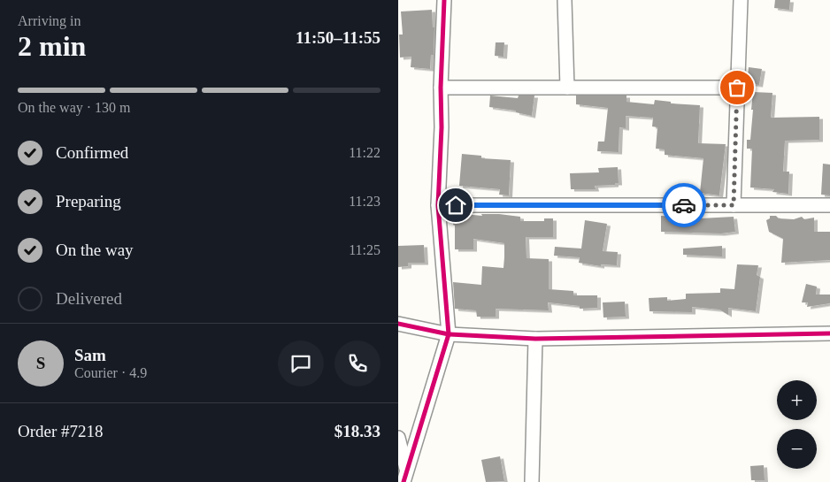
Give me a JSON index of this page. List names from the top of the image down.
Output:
{
  "page": {
    "heading": ["2 min", "Arriving in", "11:50–11:55"],
    "panel": [
      "Sam",
      "Courier · 4.9",
      "Order #7218",
      "$18.33"
    ],
    "bar": "On the way · 130 m",
    "list": [
      ["Confirmed", "11:22"],
      ["Preparing", "11:23"],
      ["On the way", "11:25"],
      "Delivered"
    ],
    "round": "S",
    "map_buttons": ["+", "−"]
  }
}
